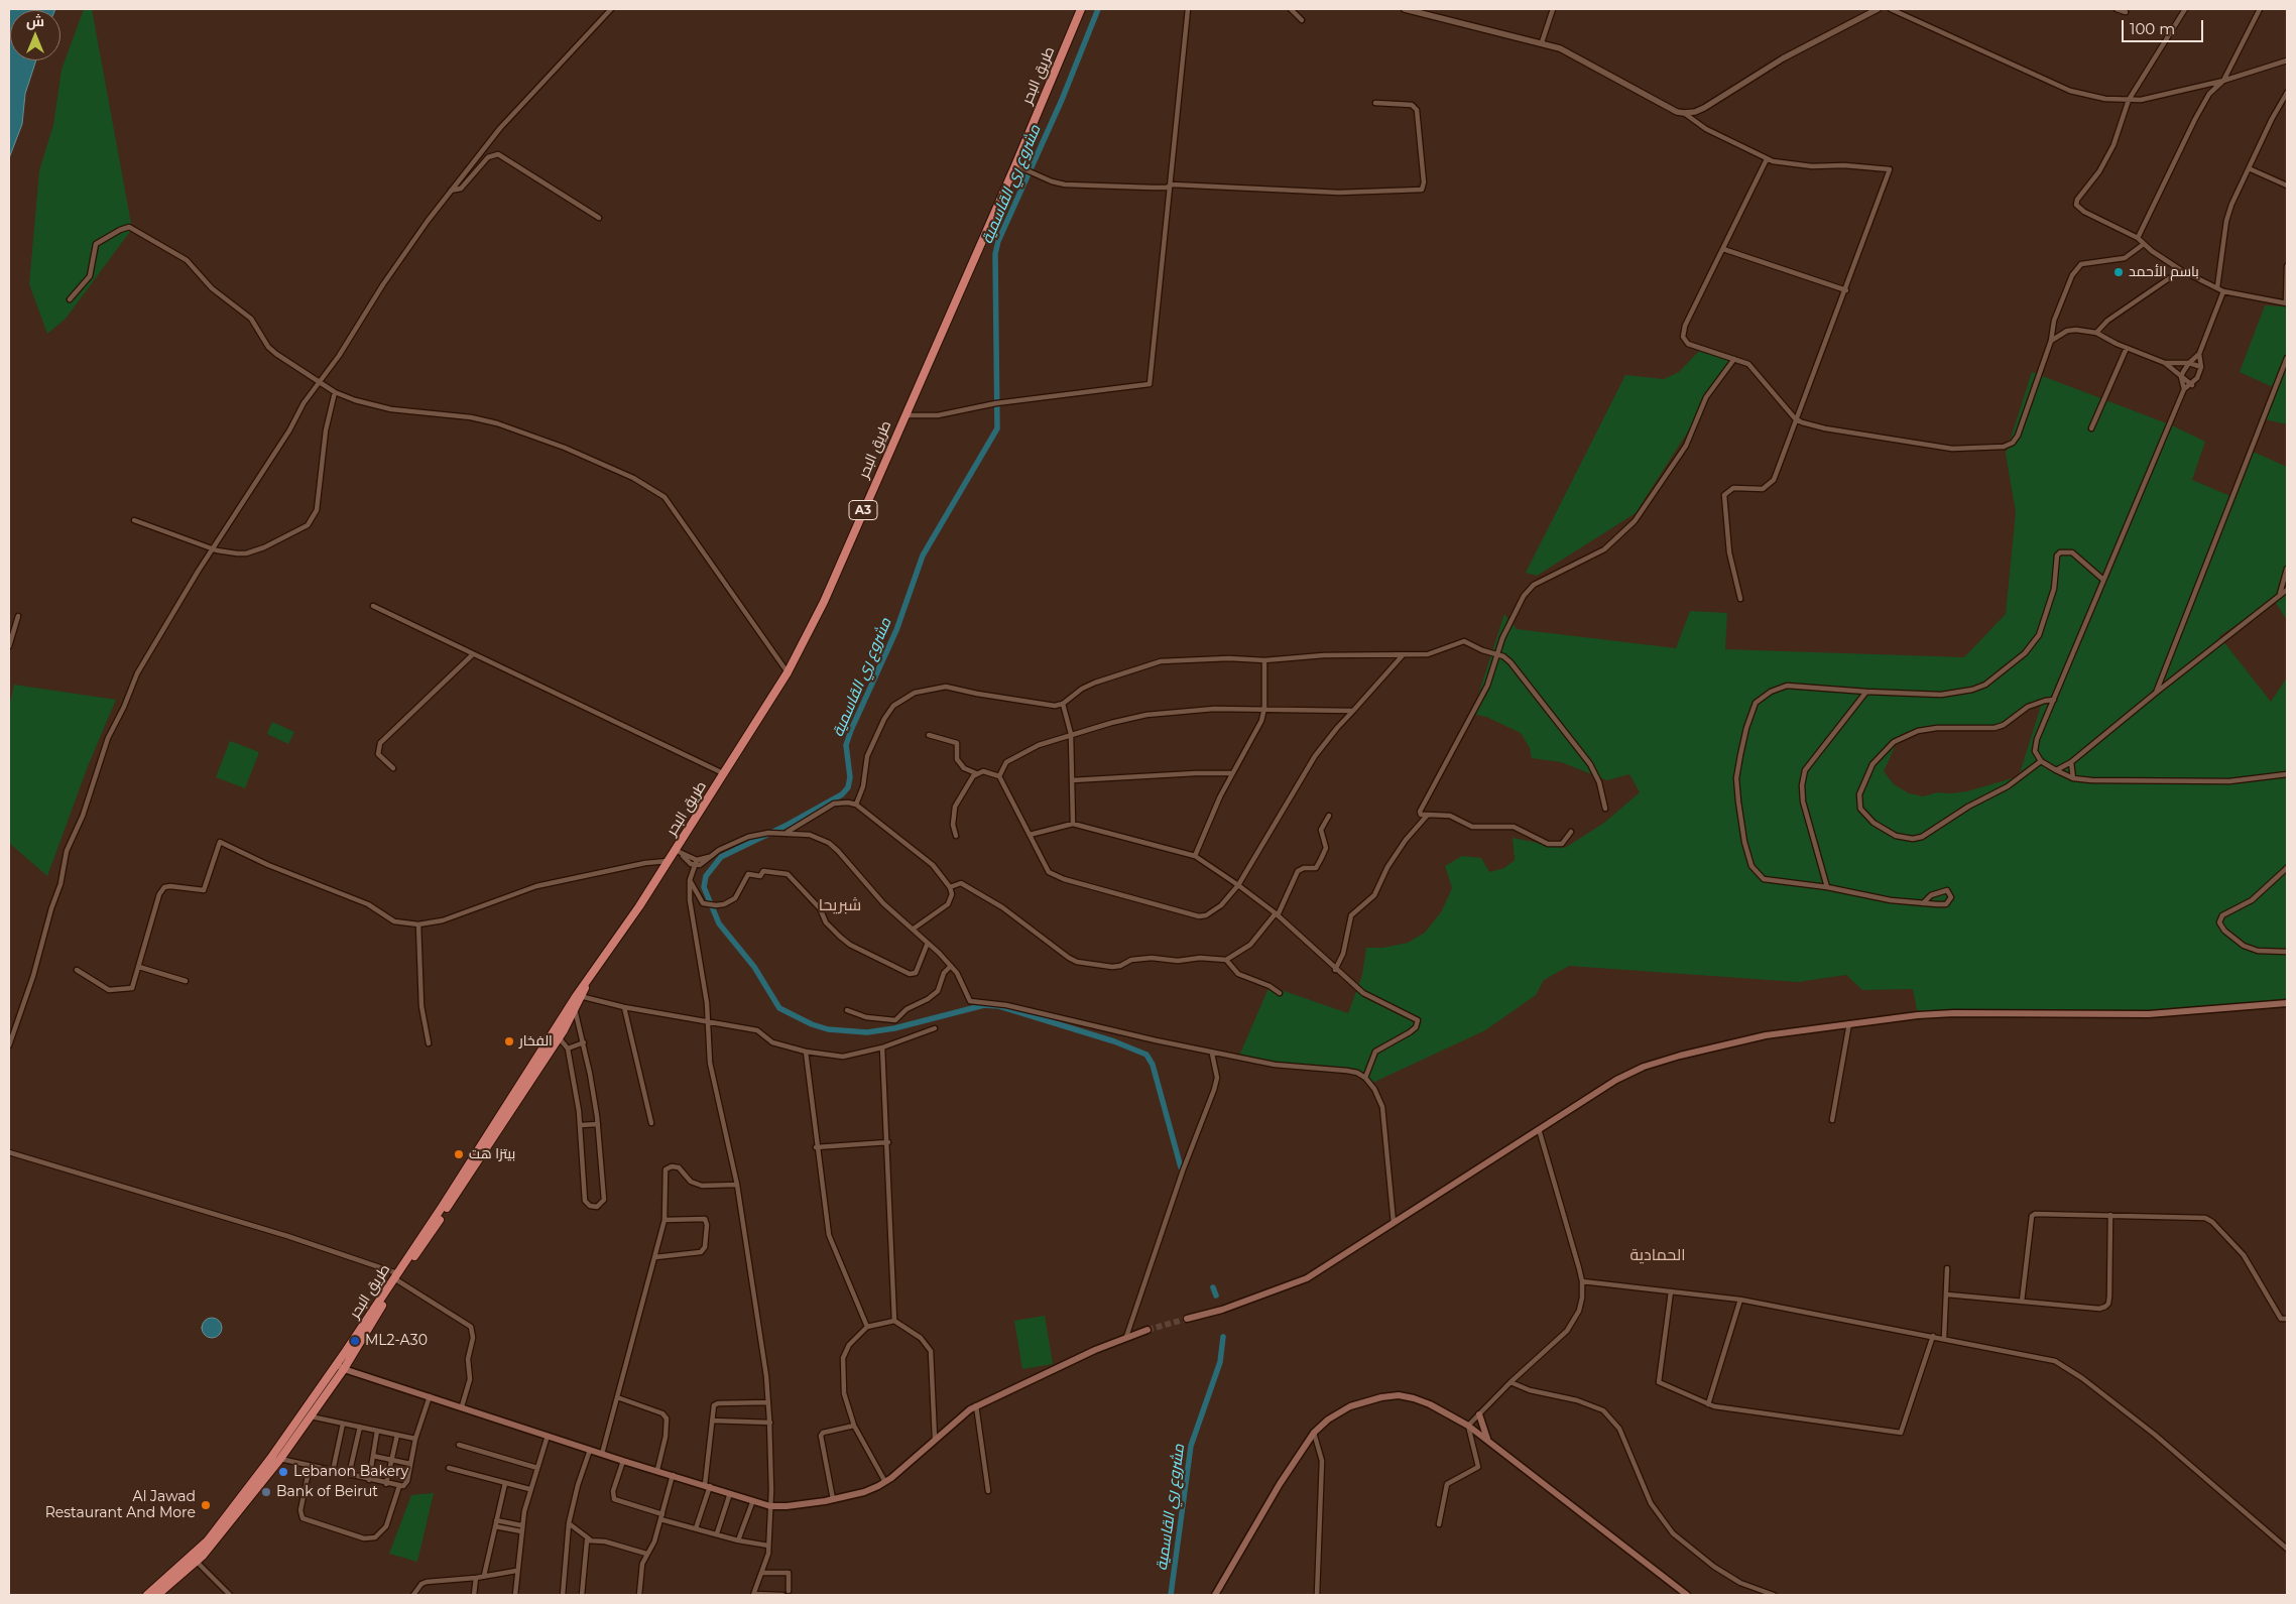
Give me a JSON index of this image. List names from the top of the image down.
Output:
{
  "streets": {
    "highway": ["طريق البحر", "A3"]
  },
  "districts": ["شبريحا", "الحمادية"],
  "water": ["مشروع ري القاسمية"],
  "places": [
    "باسم الأحمد",
    "الفخار",
    "بيتزا هت",
    "ML2-A30",
    "Lebanon Bakery",
    "Bank of Beirut",
    "Al Jawad Restaurant And More"
  ],
  "scale_bar": "100 m",
  "north": "top"
}
